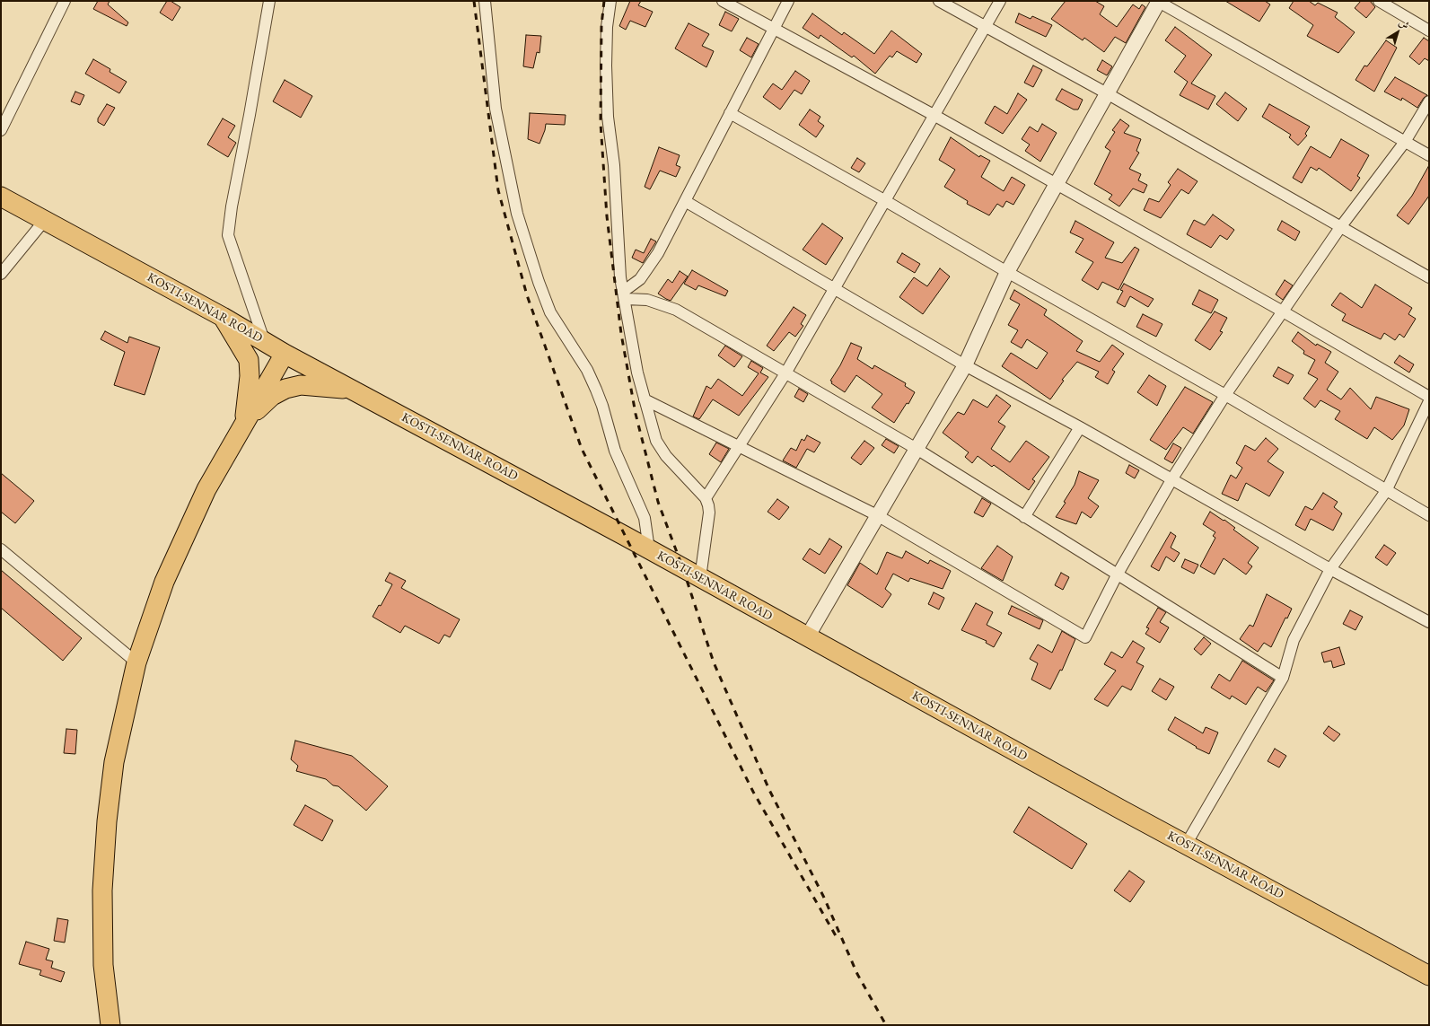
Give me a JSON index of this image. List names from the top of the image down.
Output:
{
  "streets": {
    "highway": ["KOSTI-SENNAR ROAD"]
  },
  "north": "top right"
}
